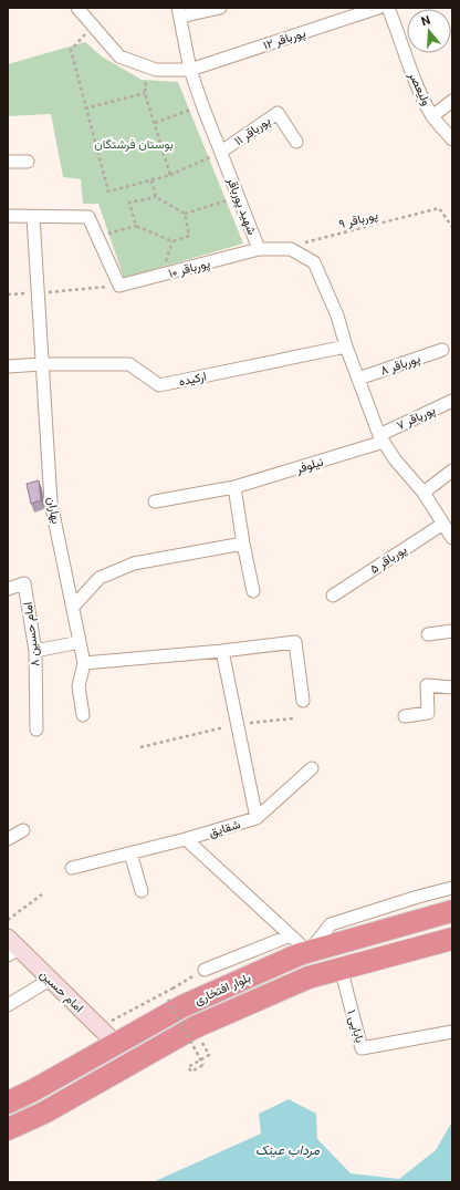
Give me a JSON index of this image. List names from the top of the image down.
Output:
{
  "streets": {
    "highway": ["بلوار افتخاری"],
    "street": [
      "پورباقر ۱۲",
      "ولیعصر",
      "پورباقر ۱۱",
      "شهید پورباقر",
      "پورباقر ۱۰",
      "پورباقر ۸",
      "ارکیده",
      "پورباقر ۷",
      "نیلوفر",
      "بهاران",
      "پورباقر ۵",
      "امام حسین ۸",
      "شقایق",
      "امام حسین",
      "بابایی ۱"
    ],
    "path": ["پورباقر ۹"]
  },
  "crossings": [
    ["پورباقر ۱۲", "شهید پورباقر"],
    ["پورباقر ۱۱", "شهید پورباقر"],
    ["شهید پورباقر", "پورباقر ۱۰"],
    ["شهید پورباقر", "پورباقر ۸"],
    ["شهید پورباقر", "ارکیده"],
    ["شهید پورباقر", "پورباقر ۷"],
    ["شهید پورباقر", "نیلوفر"],
    ["شهید پورباقر", "پورباقر ۵"],
    ["ارکیده", "بهاران"],
    ["پورباقر ۷", "نیلوفر"],
    ["شقایق", "بلوار افتخاری"],
    ["بلوار افتخاری", "امام حسین"],
    ["بلوار افتخاری", "بابایی ۱"]
  ],
  "water": ["مرداب عینک"],
  "parks": ["بوستان فرشتگان"],
  "north": "top"
}
